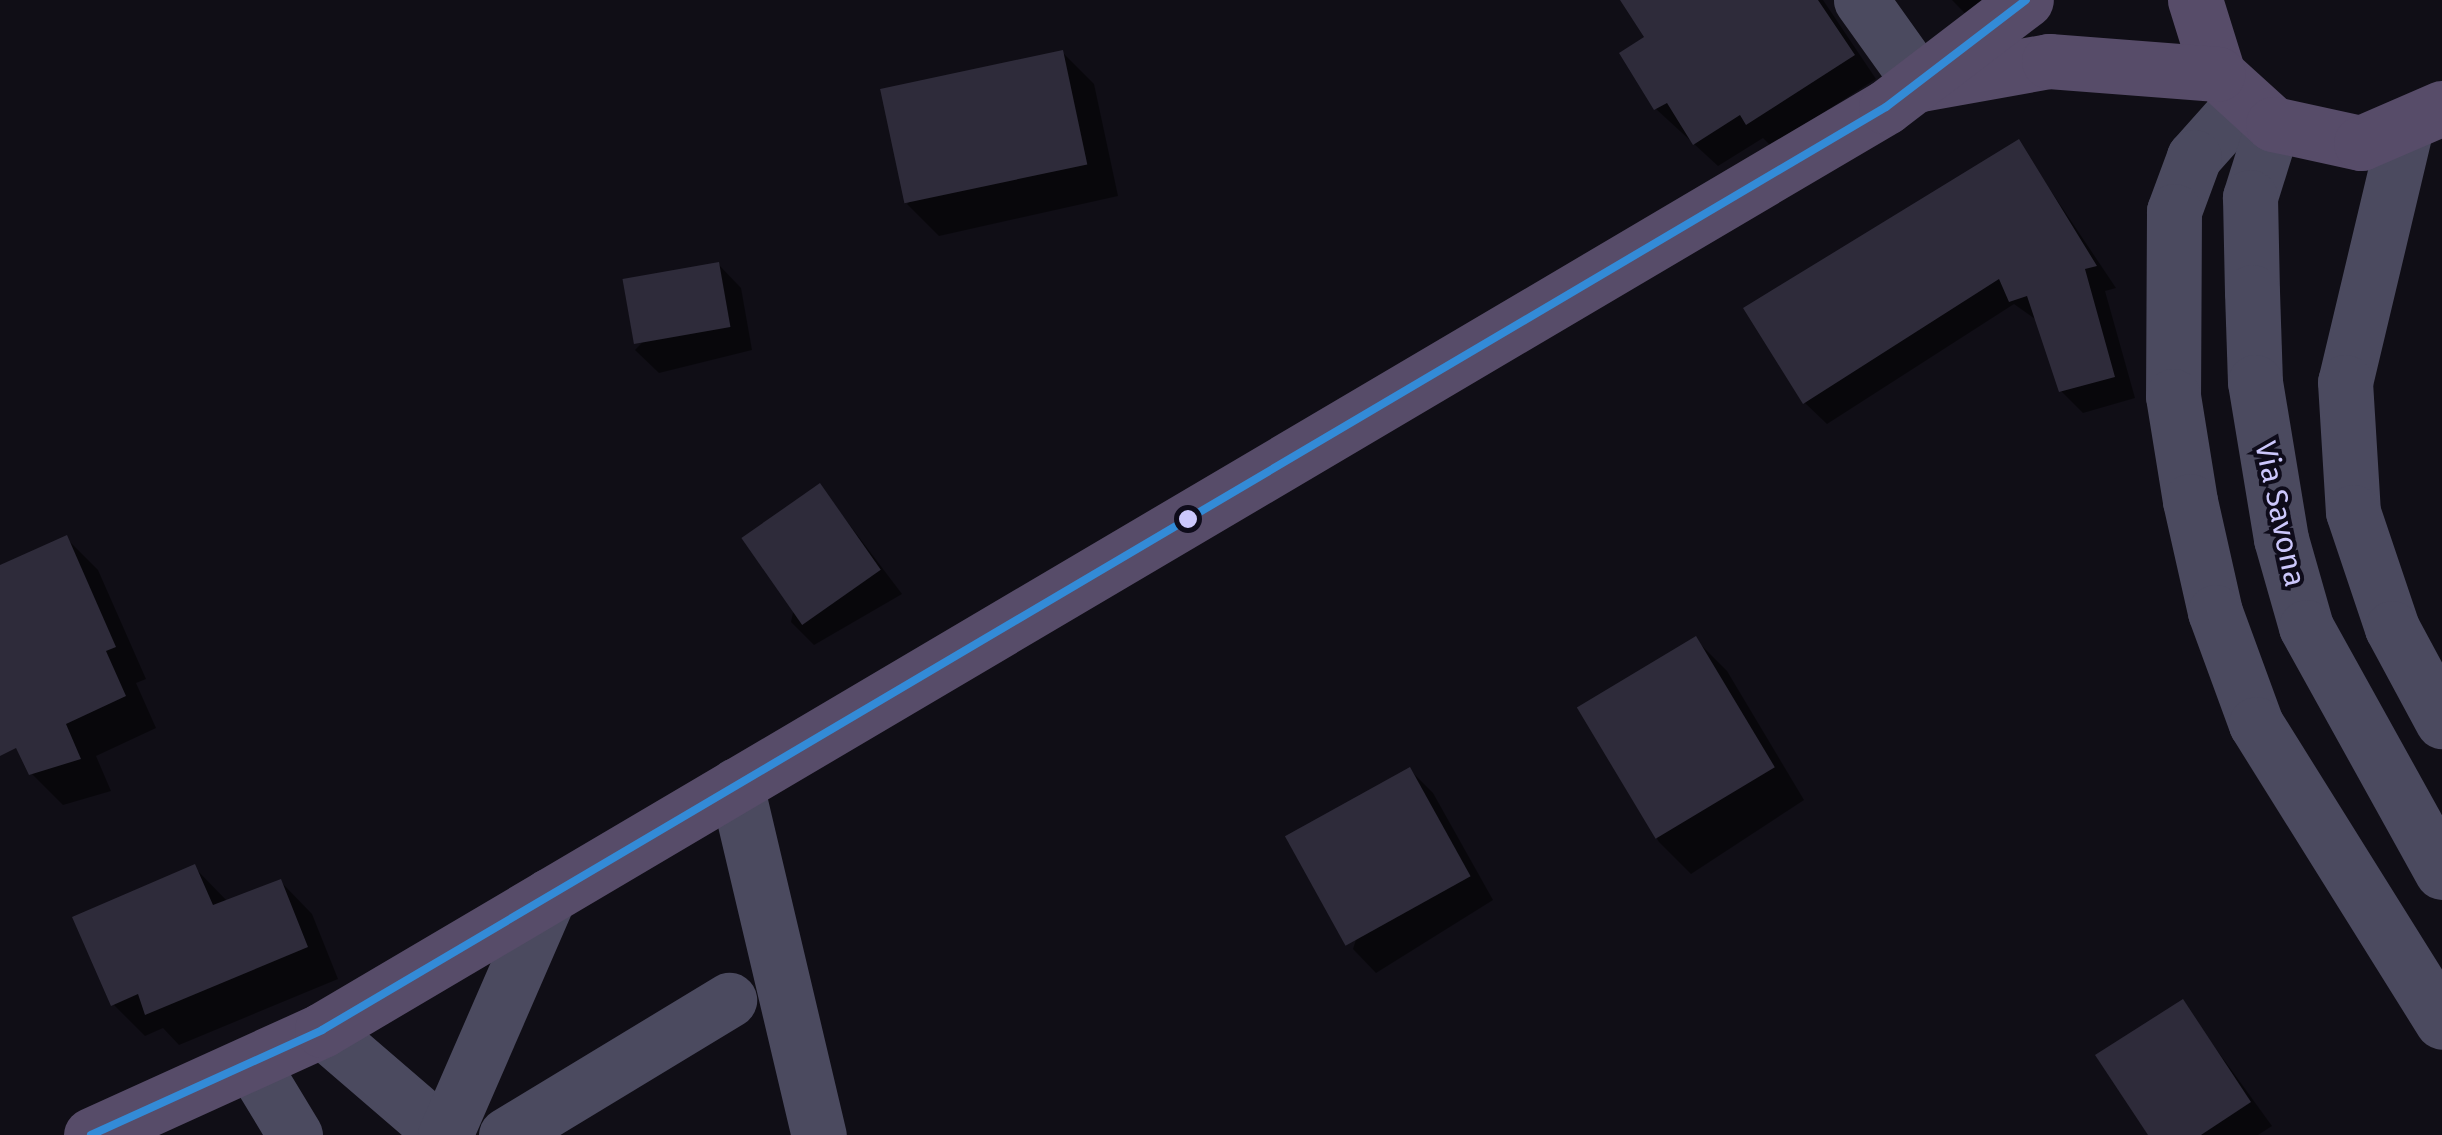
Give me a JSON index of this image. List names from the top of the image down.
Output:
{
  "streets": {
    "street": ["Via Savona"]
  }
}
